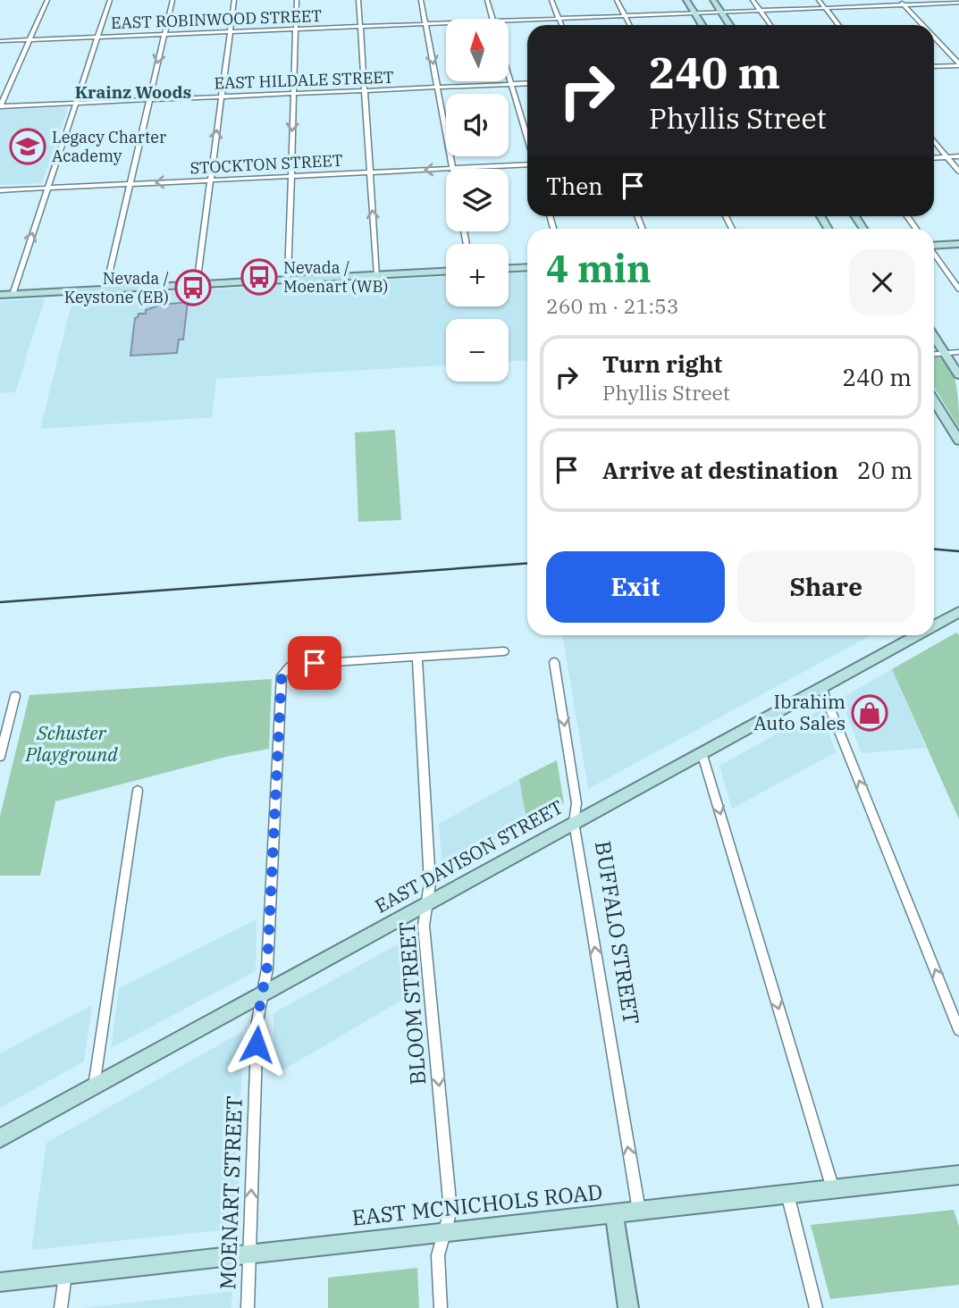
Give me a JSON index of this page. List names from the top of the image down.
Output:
{
  "streets": {
    "main road": ["EAST DAVISON STREET", "EAST MCNICHOLS ROAD"],
    "street": [
      "EAST ROBINWOOD STREET",
      "EAST HILDALE STREET",
      "STOCKTON STREET",
      "BUFFALO STREET",
      "BLOOM STREET",
      "MOENART STREET"
    ]
  },
  "crossings": [
    ["EAST DAVISON STREET", "BUFFALO STREET"],
    ["EAST DAVISON STREET", "BLOOM STREET"],
    ["EAST DAVISON STREET", "MOENART STREET"],
    ["BUFFALO STREET", "EAST MCNICHOLS ROAD"],
    ["BLOOM STREET", "MOENART STREET"],
    ["BLOOM STREET", "EAST MCNICHOLS ROAD"],
    ["MOENART STREET", "EAST MCNICHOLS ROAD"]
  ],
  "one_way": ["BLOOM STREET"],
  "districts": ["Krainz Woods"],
  "parks": ["Schuster Playground"],
  "places": {
    "school or university": ["Legacy Charter Academy"],
    "bus stop": ["Nevada / Moenart (WB)", "Nevada / Keystone (EB)"],
    "shop": ["Ibrahim Auto Sales"]
  },
  "north": "top",
  "page": {
    "map_buttons": ["+", "−"],
    "turn": ["240 m", "Phyllis Street"],
    "then": "Then",
    "heading": ["4 min", "260 m · 21:53"],
    "list": [
      {
        "name": "Turn right",
        "note": "Phyllis Street",
        "value": "240 m"
      },
      {
        "name": "Arrive at destination",
        "value": "20 m"
      }
    ],
    "buttons": ["Exit", "Share"]
  }
}
